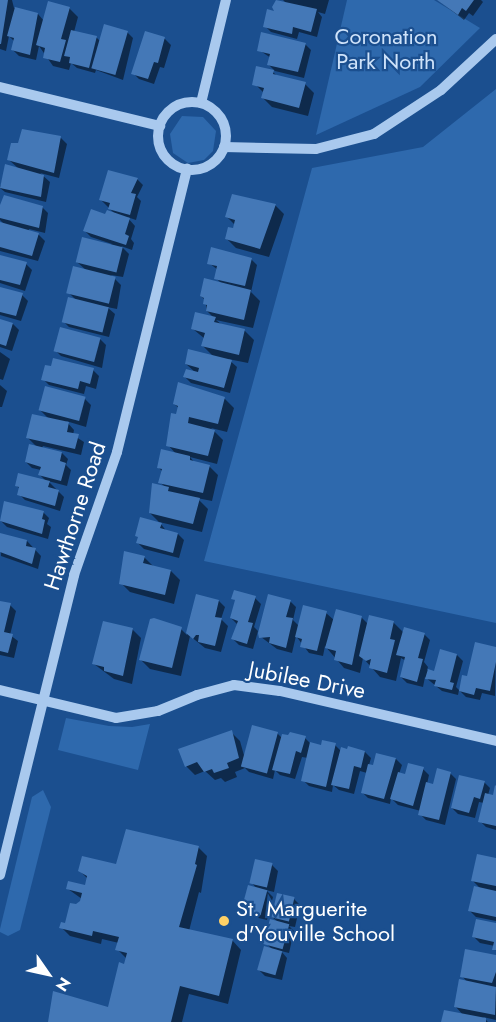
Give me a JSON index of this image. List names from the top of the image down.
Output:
{
  "streets": {
    "street": ["Hawthorne Road", "Jubilee Drive"]
  },
  "crossings": [
    ["Hawthorne Road", "Jubilee Drive"]
  ],
  "parks": ["Coronation Park North"],
  "places": ["St. Marguerite d'Youville School"],
  "north": "bottom right"
}
